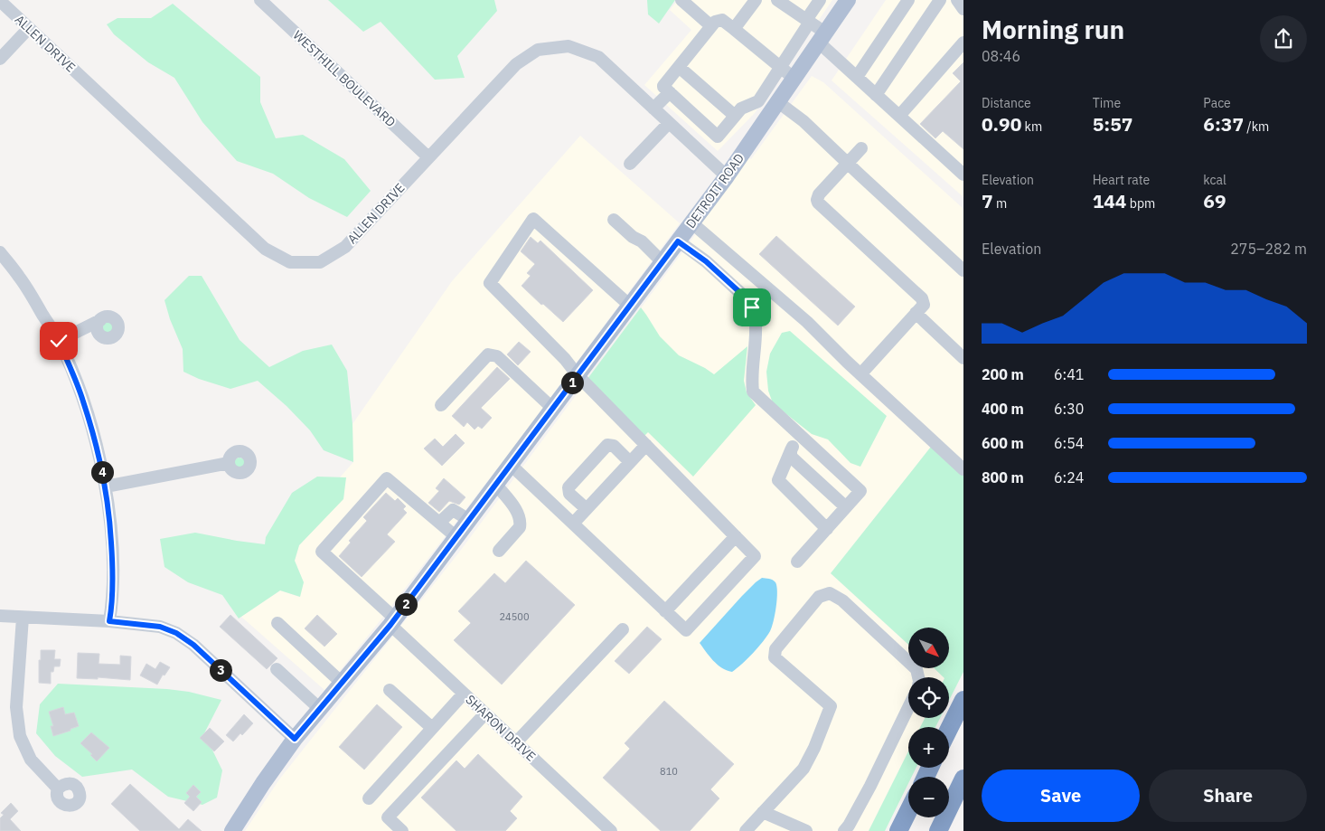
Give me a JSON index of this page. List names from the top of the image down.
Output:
{
  "streets": {
    "main road": ["DETROIT ROAD"],
    "street": ["ALLEN DRIVE", "WESTHILL BOULEVARD", "SHARON DRIVE"]
  },
  "crossings": [
    ["ALLEN DRIVE", "WESTHILL BOULEVARD"],
    ["ALLEN DRIVE", "DETROIT ROAD"],
    ["DETROIT ROAD", "SHARON DRIVE"]
  ],
  "house_numbers": ["24500", "810"],
  "north": "bottom right",
  "page": {
    "heading": ["Morning run", "08:46"],
    "stats": [
      ["Distance", "0.90 km"],
      ["Time", "5:57"],
      ["Pace", "6:37 /km"],
      ["Elevation", "7 m"],
      ["Heart rate", "144 bpm"],
      ["kcal", "69"]
    ],
    "chart": ["Elevation", "275–282 m"],
    "list": [
      {
        "name": "200 m",
        "note": "6:41"
      },
      {
        "name": "400 m",
        "note": "6:30"
      },
      {
        "name": "600 m",
        "note": "6:54"
      },
      {
        "name": "800 m",
        "note": "6:24"
      }
    ],
    "pins": [
      "1",
      "4",
      "2",
      "3"
    ],
    "map_buttons": ["+", "−"],
    "buttons": ["Save", "Share"]
  }
}
